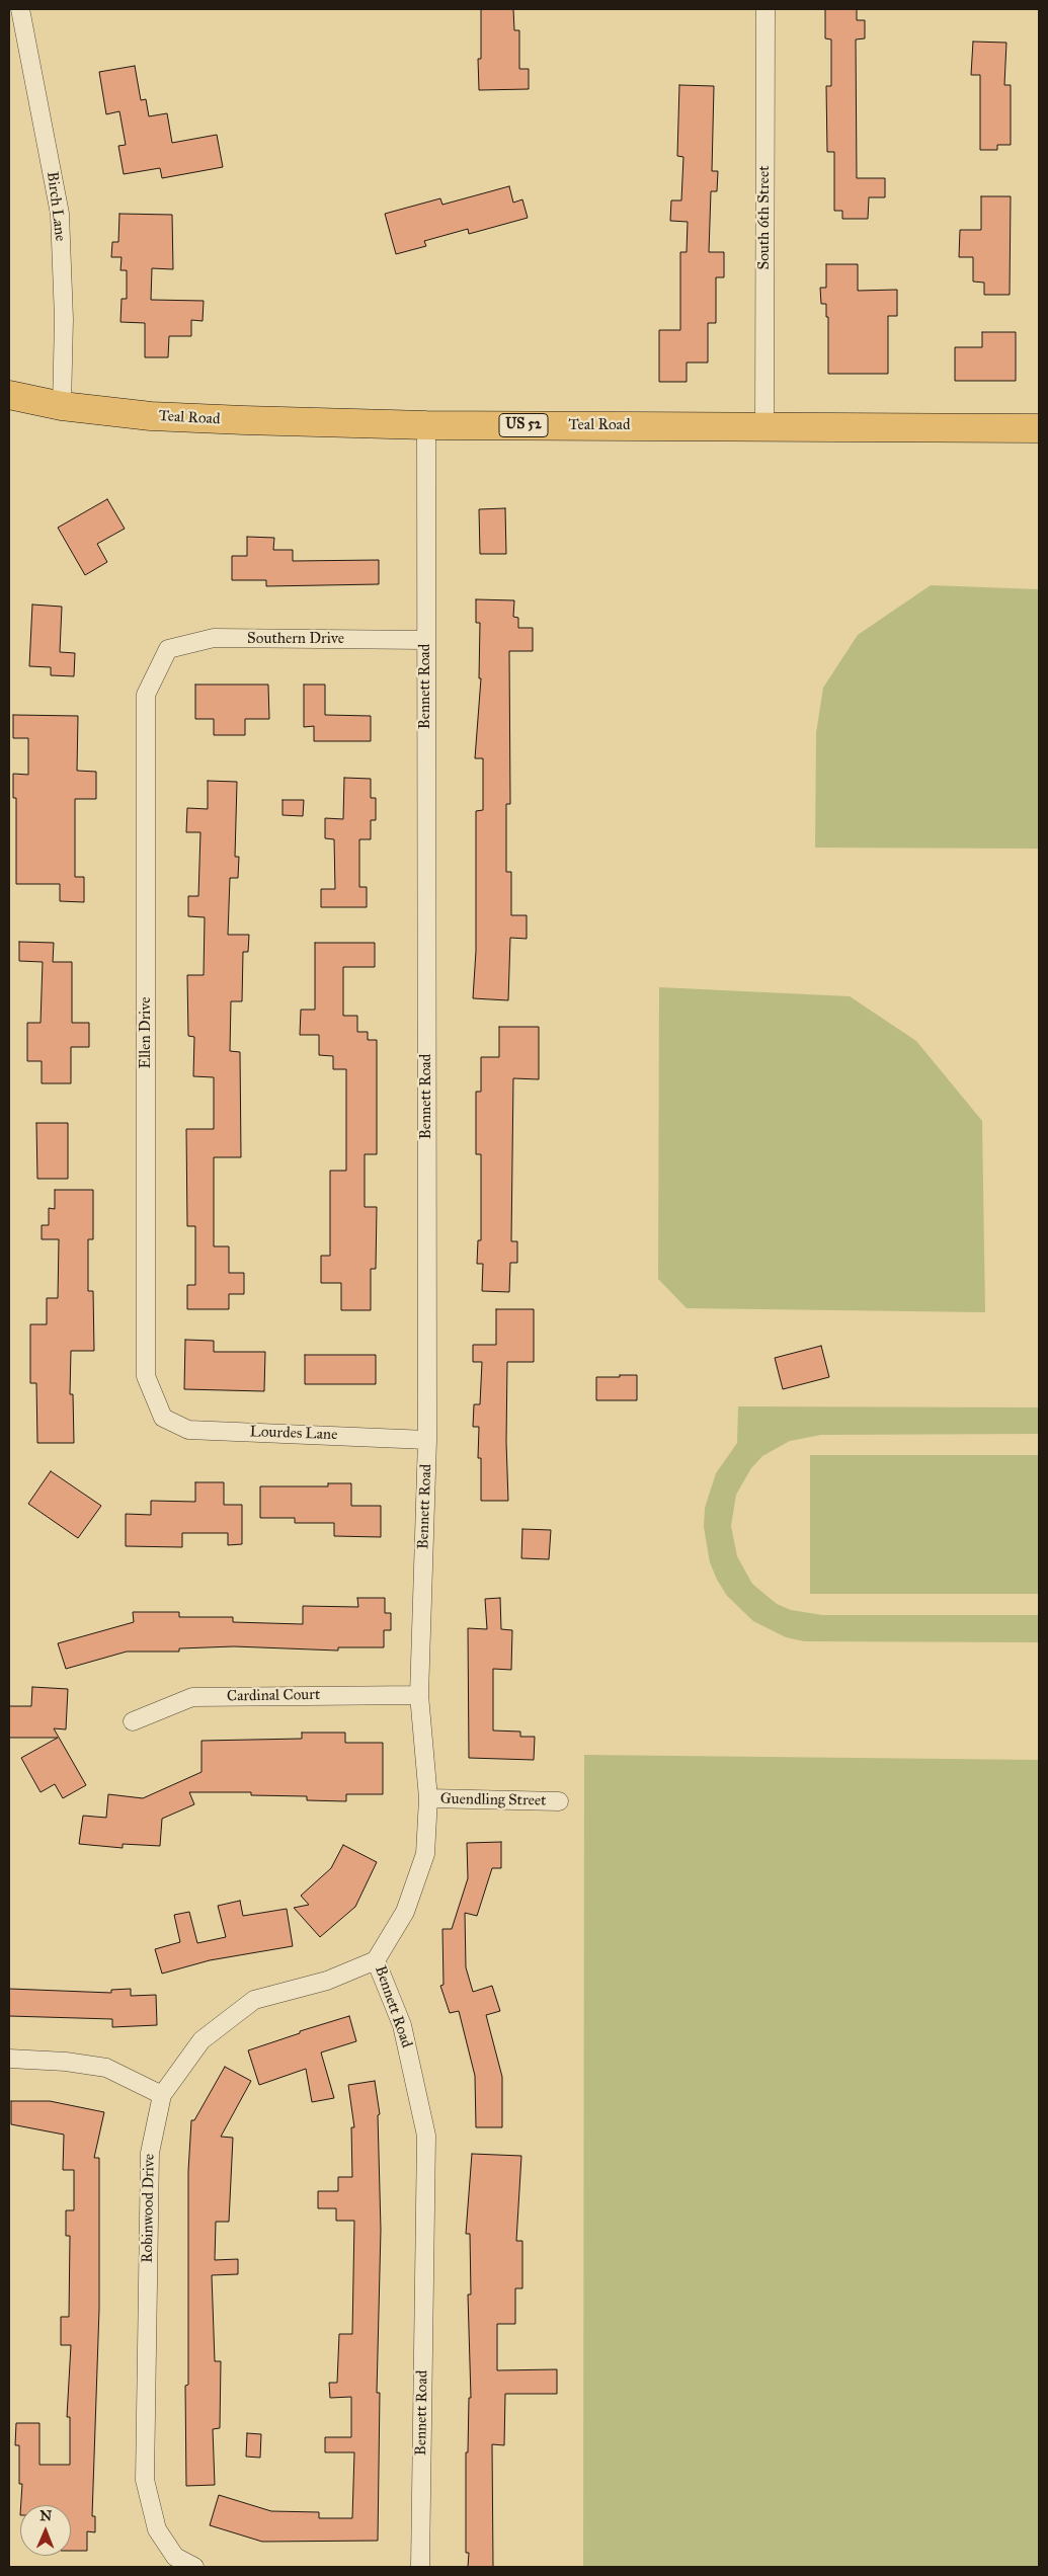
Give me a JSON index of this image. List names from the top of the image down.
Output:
{
  "streets": {
    "main road": ["Teal Road", "US 52"],
    "street": [
      "Birch Lane",
      "South 6th Street",
      "Southern Drive",
      "Bennett Road",
      "Ellen Drive",
      "Lourdes Lane",
      "Cardinal Court",
      "Guendling Street",
      "Robinwood Drive"
    ]
  },
  "crossings": [
    ["Birch Lane", "Teal Road"],
    ["South 6th Street", "Teal Road"],
    ["Teal Road", "Bennett Road"],
    ["Southern Drive", "Bennett Road"],
    ["Southern Drive", "Ellen Drive"],
    ["Bennett Road", "Lourdes Lane"],
    ["Bennett Road", "Cardinal Court"],
    ["Bennett Road", "Guendling Street"],
    ["Bennett Road", "Robinwood Drive"],
    ["Ellen Drive", "Lourdes Lane"]
  ],
  "north": "top"
}
